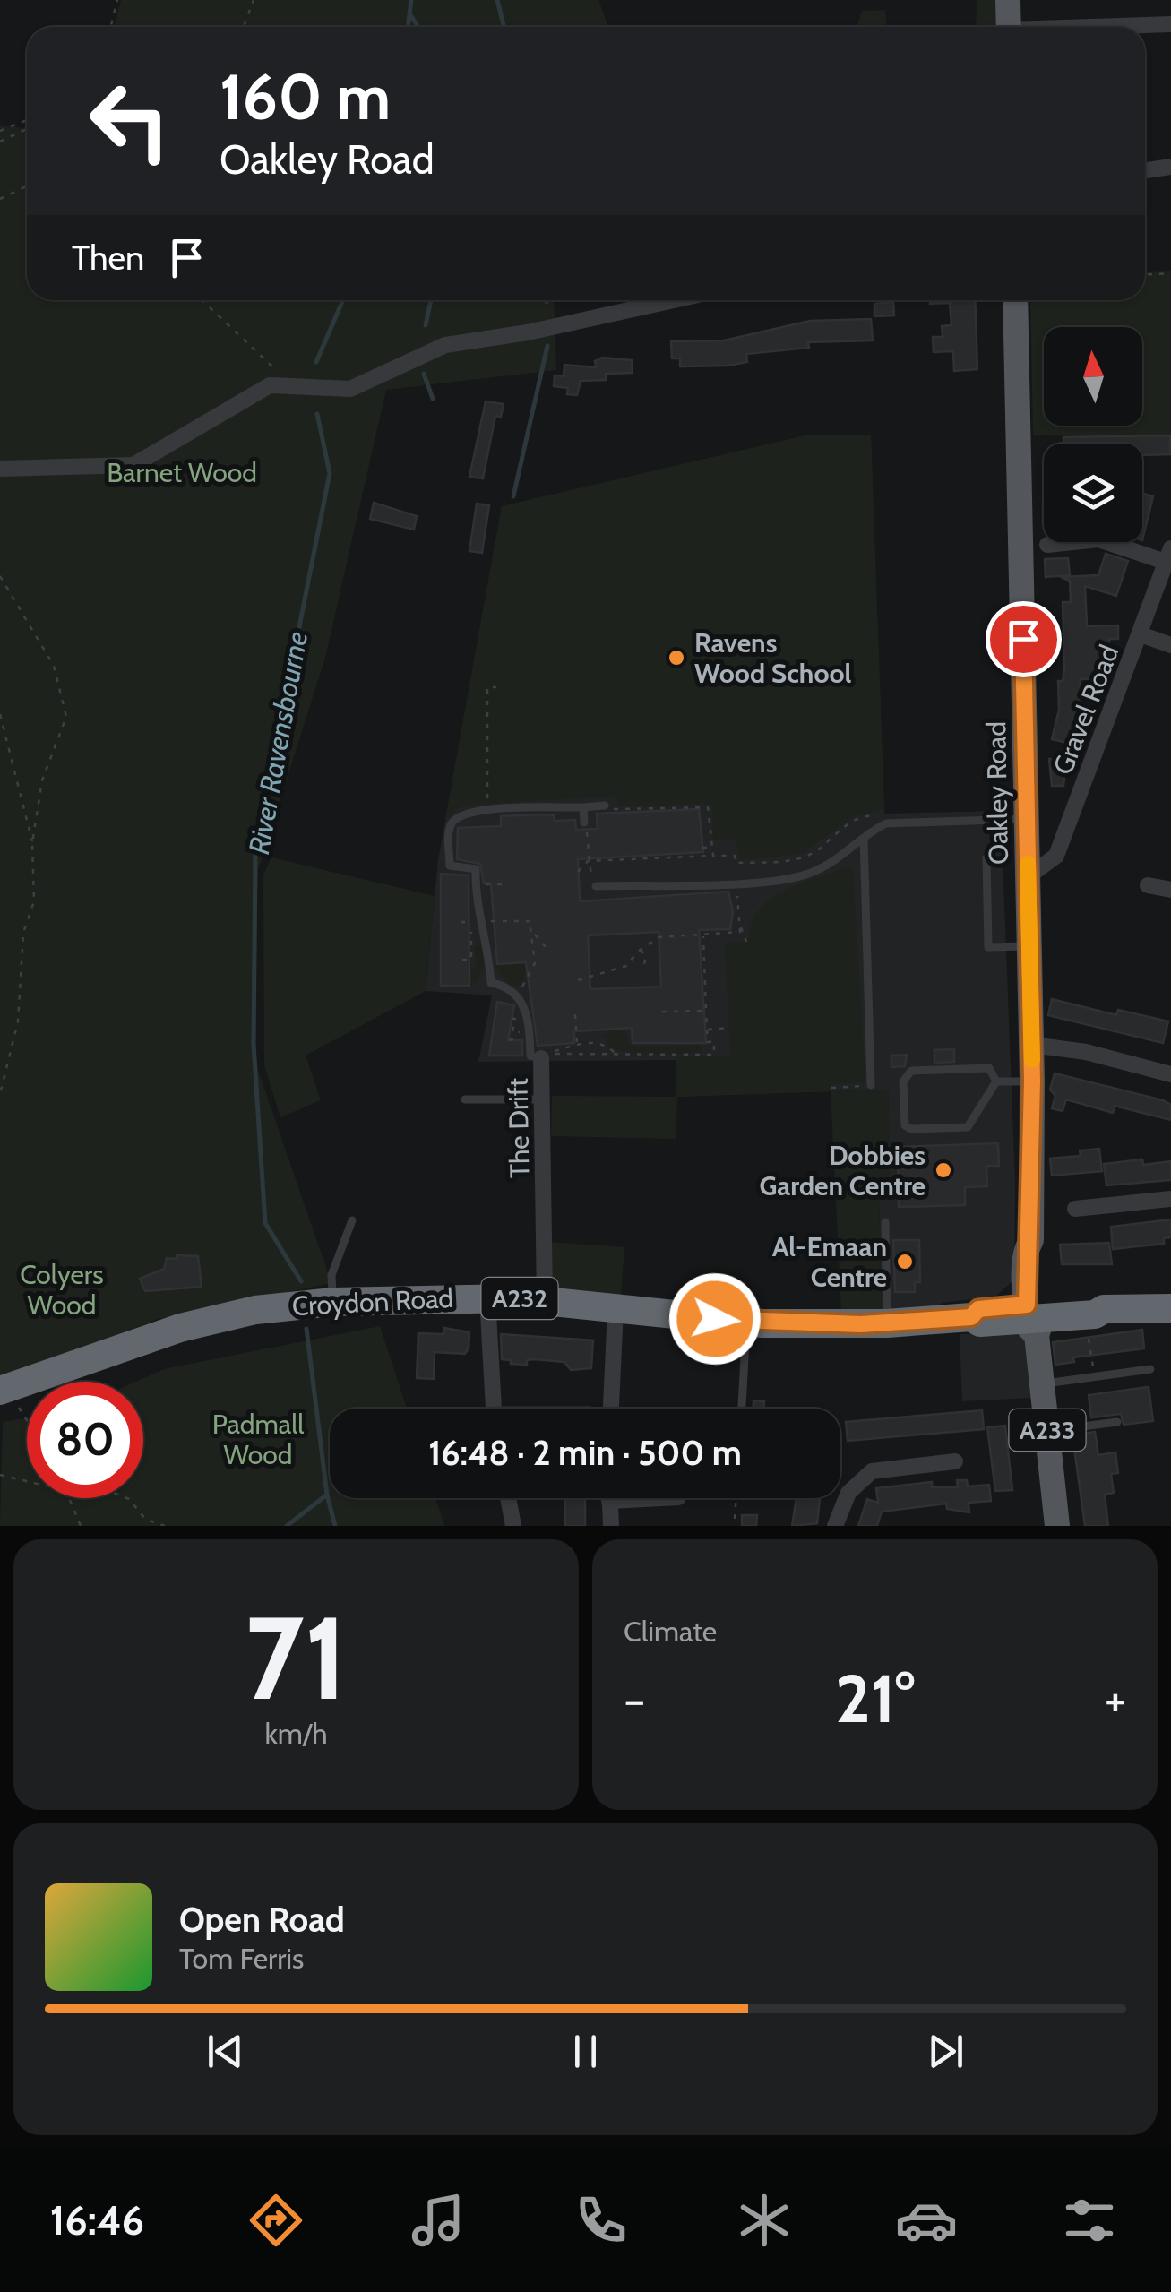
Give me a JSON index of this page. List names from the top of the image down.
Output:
{
  "streets": {
    "highway": ["A232", "Croydon Road"],
    "main road": ["Oakley Road", "A233"],
    "street": ["Gravel Road", "The Drift"]
  },
  "crossings": [
    ["Gravel Road", "Oakley Road"],
    ["Oakley Road", "Croydon Road"],
    ["Oakley Road", "A233"],
    ["The Drift", "Croydon Road"],
    ["Croydon Road", "A233"]
  ],
  "water": ["River Ravensbourne"],
  "parks": ["Barnet Wood", "Colyers Wood", "Padmall Wood"],
  "places": ["Ravens Wood School", "Dobbies Garden Centre", "Al-Emaan Centre"],
  "north": "top",
  "page": {
    "turn": ["160 m", "Oakley Road"],
    "then": "Then",
    "limit": "80",
    "trip": "16:48 · 2 min · 500 m",
    "tile": [
      ["71", "km/h"],
      "Climate"
    ],
    "heat": ["−", "21°", "+"],
    "song": ["Open Road", "Tom Ferris"],
    "tabs": "16:46"
  }
}
